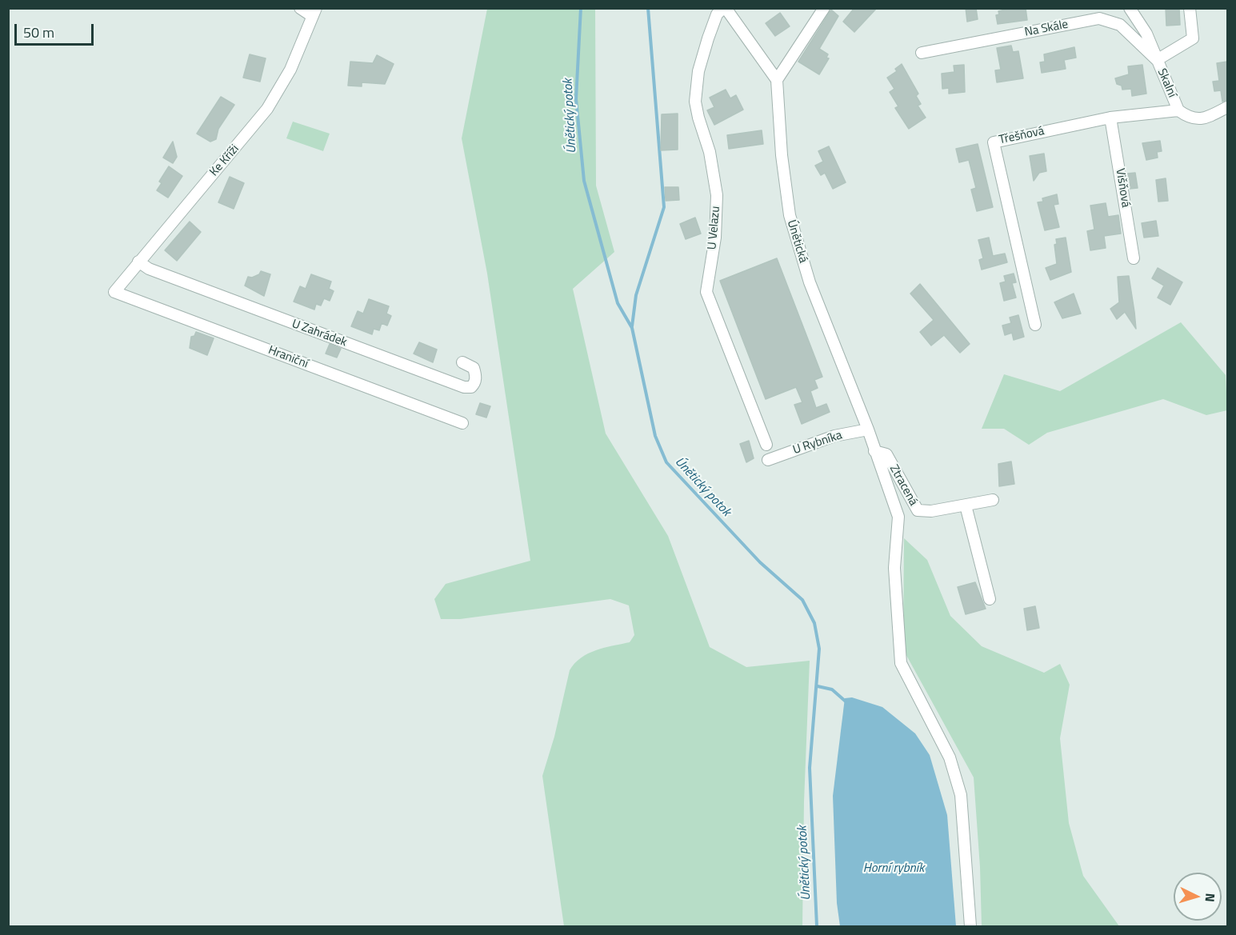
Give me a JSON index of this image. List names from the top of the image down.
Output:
{
  "streets": {
    "street": [
      "Na Skále",
      "Skalní",
      "Třešňová",
      "Ke Kříži",
      "Višňová",
      "U Velazu",
      "Únětická",
      "U Zahrádek",
      "Hraniční",
      "U Rybníka",
      "Ztracená"
    ]
  },
  "crossings": [
    ["Na Skále", "Skalní"],
    ["Skalní", "Třešňová"],
    ["Třešňová", "Višňová"],
    ["Ke Kříži", "U Zahrádek"],
    ["Ke Kříži", "Hraniční"],
    ["Únětická", "U Rybníka"],
    ["Únětická", "Ztracená"]
  ],
  "water": ["Únětický potok", "Horní rybník"],
  "scale_bar": "50 m",
  "north": "right"
}
